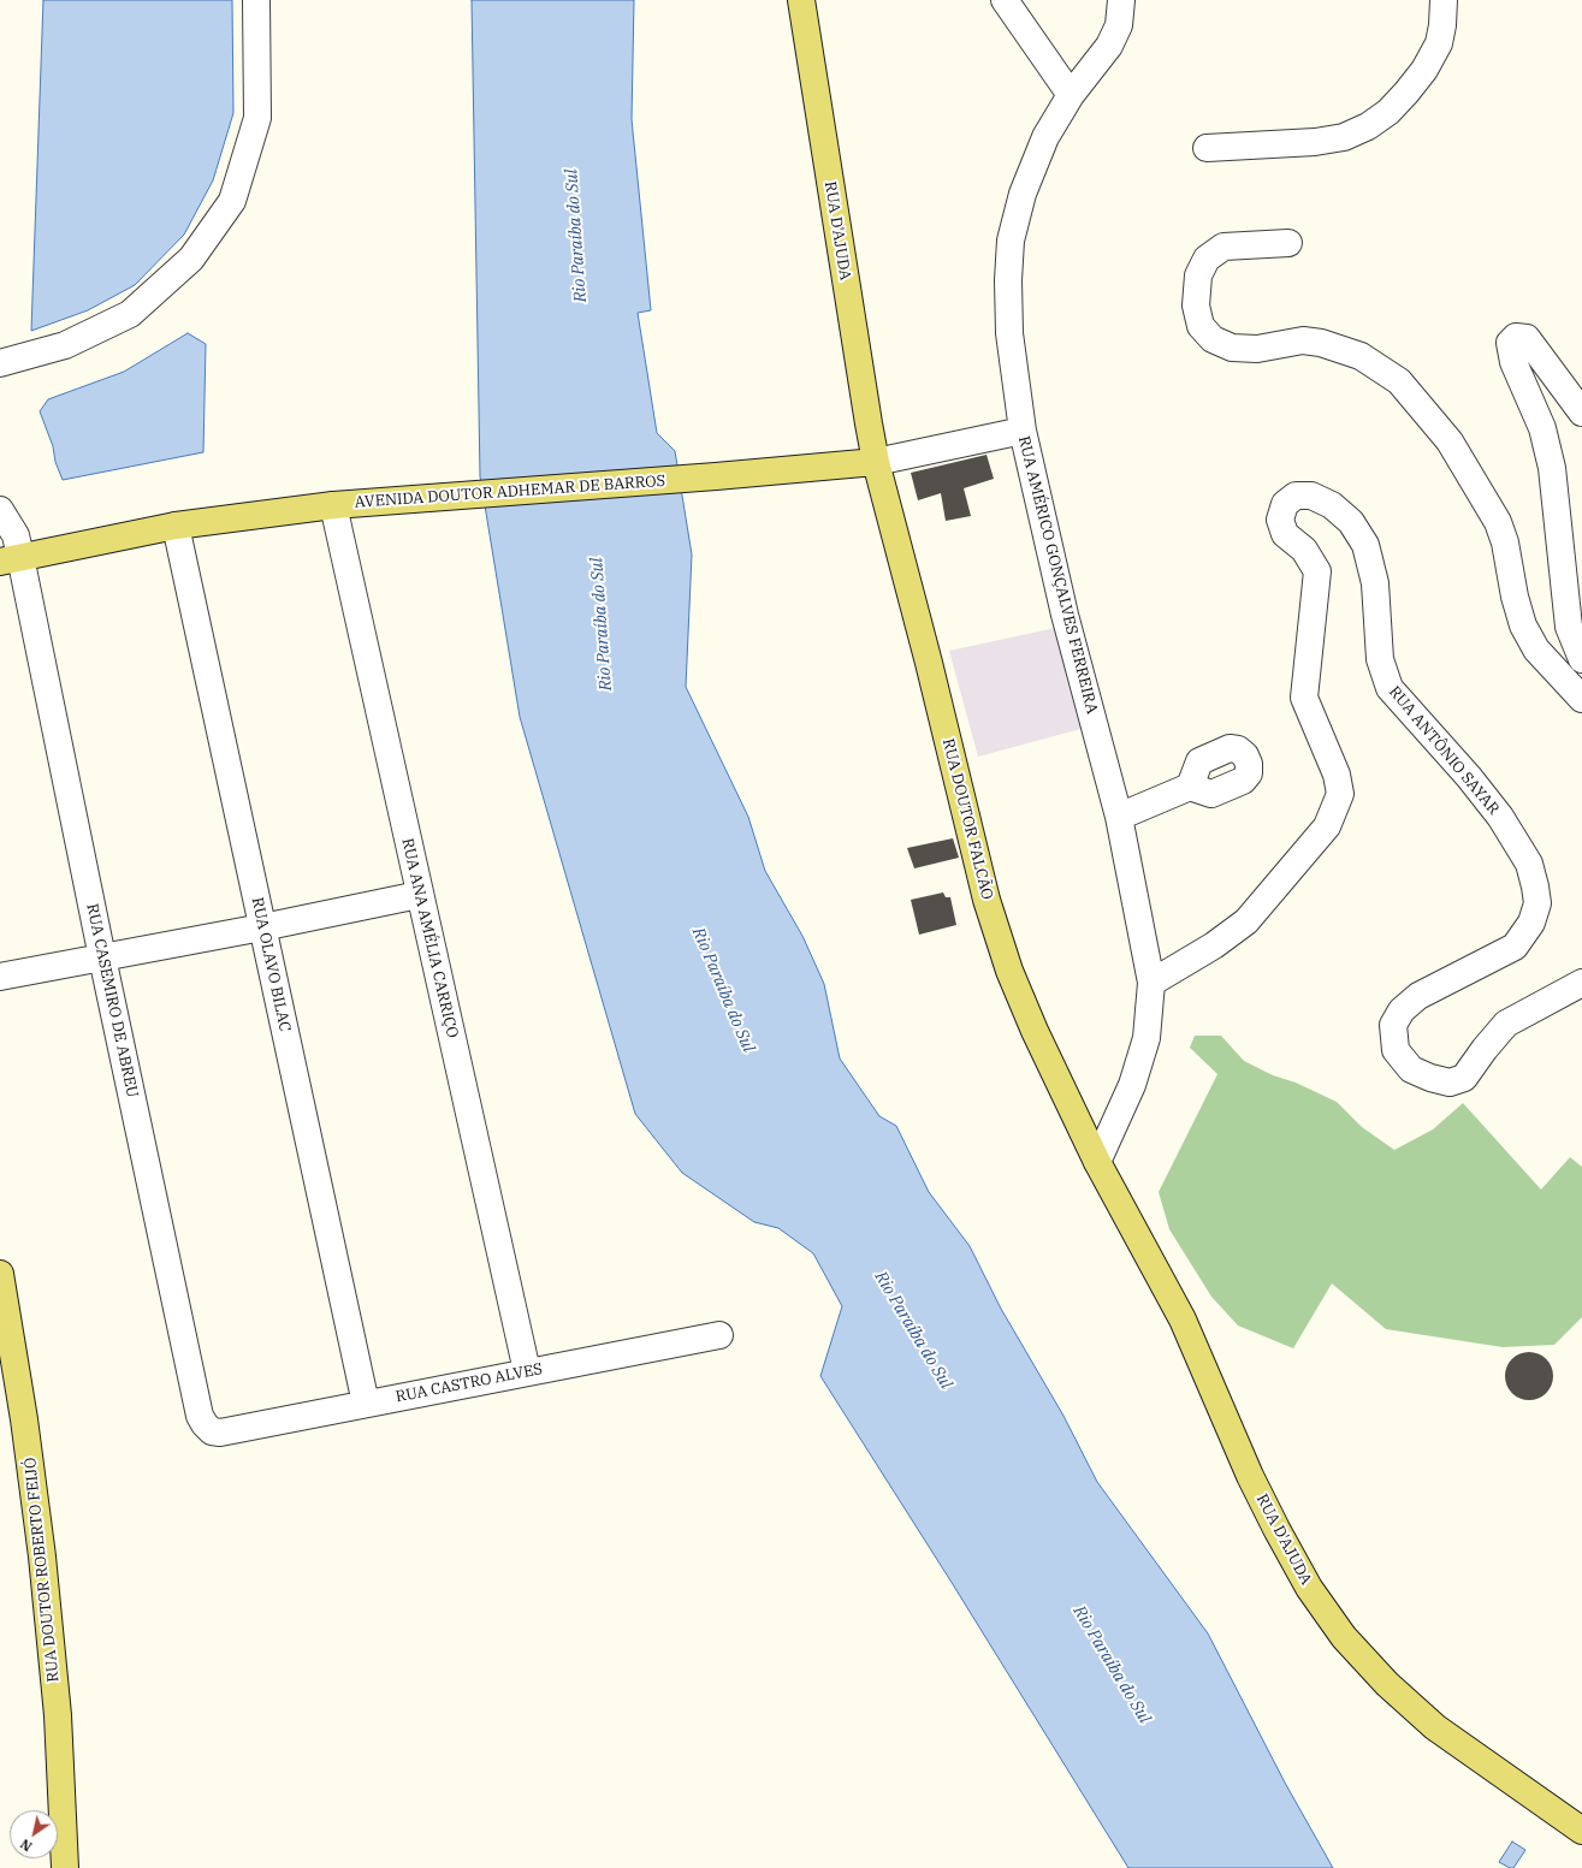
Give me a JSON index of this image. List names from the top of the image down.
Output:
{
  "streets": {
    "main road": [
      "RUA D'AJUDA",
      "AVENIDA DOUTOR ADHEMAR DE BARROS",
      "RUA DOUTOR FALCÃO",
      "RUA DOUTOR ROBERTO FEIJÓ"
    ],
    "street": [
      "RUA AMÉRICO GONÇALVES FERREIRA",
      "RUA ANTÔNIO SAYAR",
      "RUA ANA AMÉLIA CARRIÇO",
      "RUA OLAVO BILAC",
      "RUA CASEMIRO DE ABREU",
      "RUA CASTRO ALVES"
    ]
  },
  "crossings": [
    ["RUA D'AJUDA", "AVENIDA DOUTOR ADHEMAR DE BARROS"],
    ["RUA D'AJUDA", "RUA AMÉRICO GONÇALVES FERREIRA"],
    ["RUA D'AJUDA", "RUA DOUTOR FALCÃO"],
    ["AVENIDA DOUTOR ADHEMAR DE BARROS", "RUA AMÉRICO GONÇALVES FERREIRA"],
    ["AVENIDA DOUTOR ADHEMAR DE BARROS", "RUA DOUTOR FALCÃO"],
    ["AVENIDA DOUTOR ADHEMAR DE BARROS", "RUA ANA AMÉLIA CARRIÇO"],
    ["AVENIDA DOUTOR ADHEMAR DE BARROS", "RUA OLAVO BILAC"],
    ["AVENIDA DOUTOR ADHEMAR DE BARROS", "RUA CASEMIRO DE ABREU"],
    ["RUA AMÉRICO GONÇALVES FERREIRA", "RUA ANTÔNIO SAYAR"],
    ["RUA AMÉRICO GONÇALVES FERREIRA", "RUA DOUTOR FALCÃO"],
    ["RUA ANA AMÉLIA CARRIÇO", "RUA CASTRO ALVES"],
    ["RUA OLAVO BILAC", "RUA CASTRO ALVES"],
    ["RUA CASEMIRO DE ABREU", "RUA CASTRO ALVES"]
  ],
  "water": ["Rio Paraíba do Sul"],
  "north": "bottom left"
}
